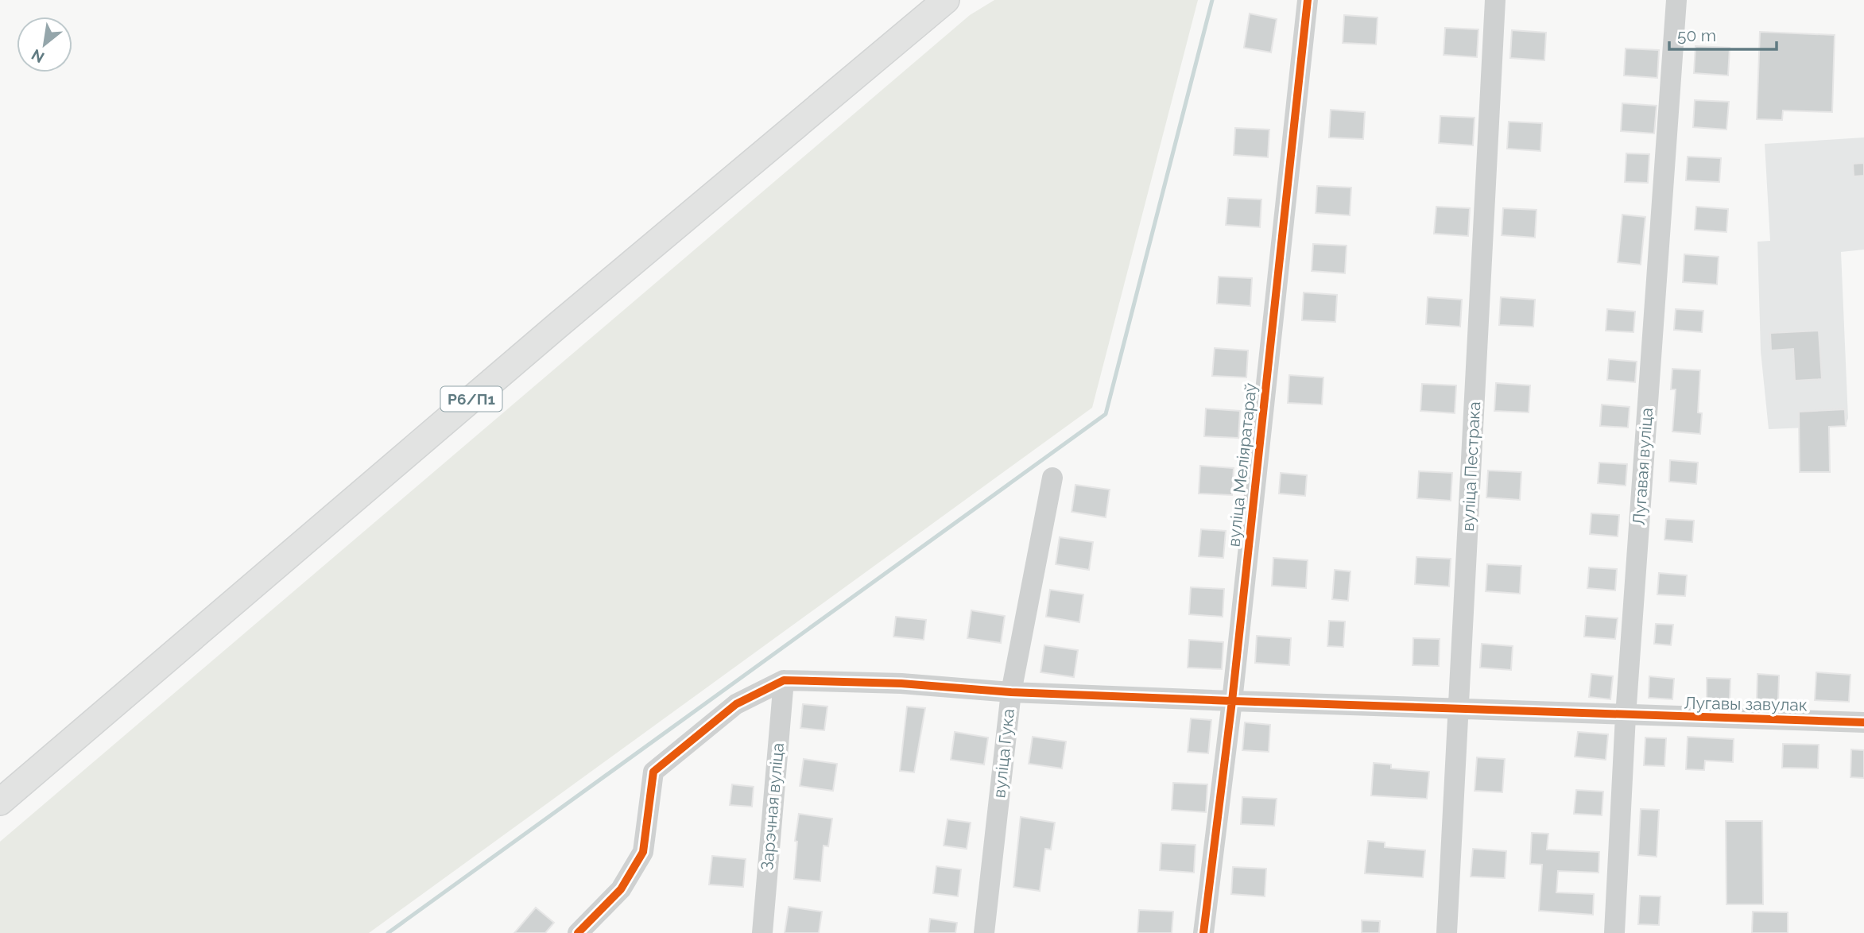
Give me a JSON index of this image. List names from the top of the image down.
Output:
{
  "streets": {
    "main road": ["Р6/П1"],
    "street": [
      "вуліца Меліяратараў",
      "вуліца Пестрака",
      "Лугавая вуліца",
      "Лугавы завулак",
      "вуліца Гука",
      "Зарэчная вуліца"
    ]
  },
  "crossings": [
    ["вуліца Меліяратараў", "Лугавы завулак"],
    ["вуліца Пестрака", "Лугавы завулак"],
    ["Лугавая вуліца", "Лугавы завулак"],
    ["Лугавы завулак", "вуліца Гука"],
    ["Лугавы завулак", "Зарэчная вуліца"]
  ],
  "scale_bar": "50 m",
  "north": "bottom left"
}
